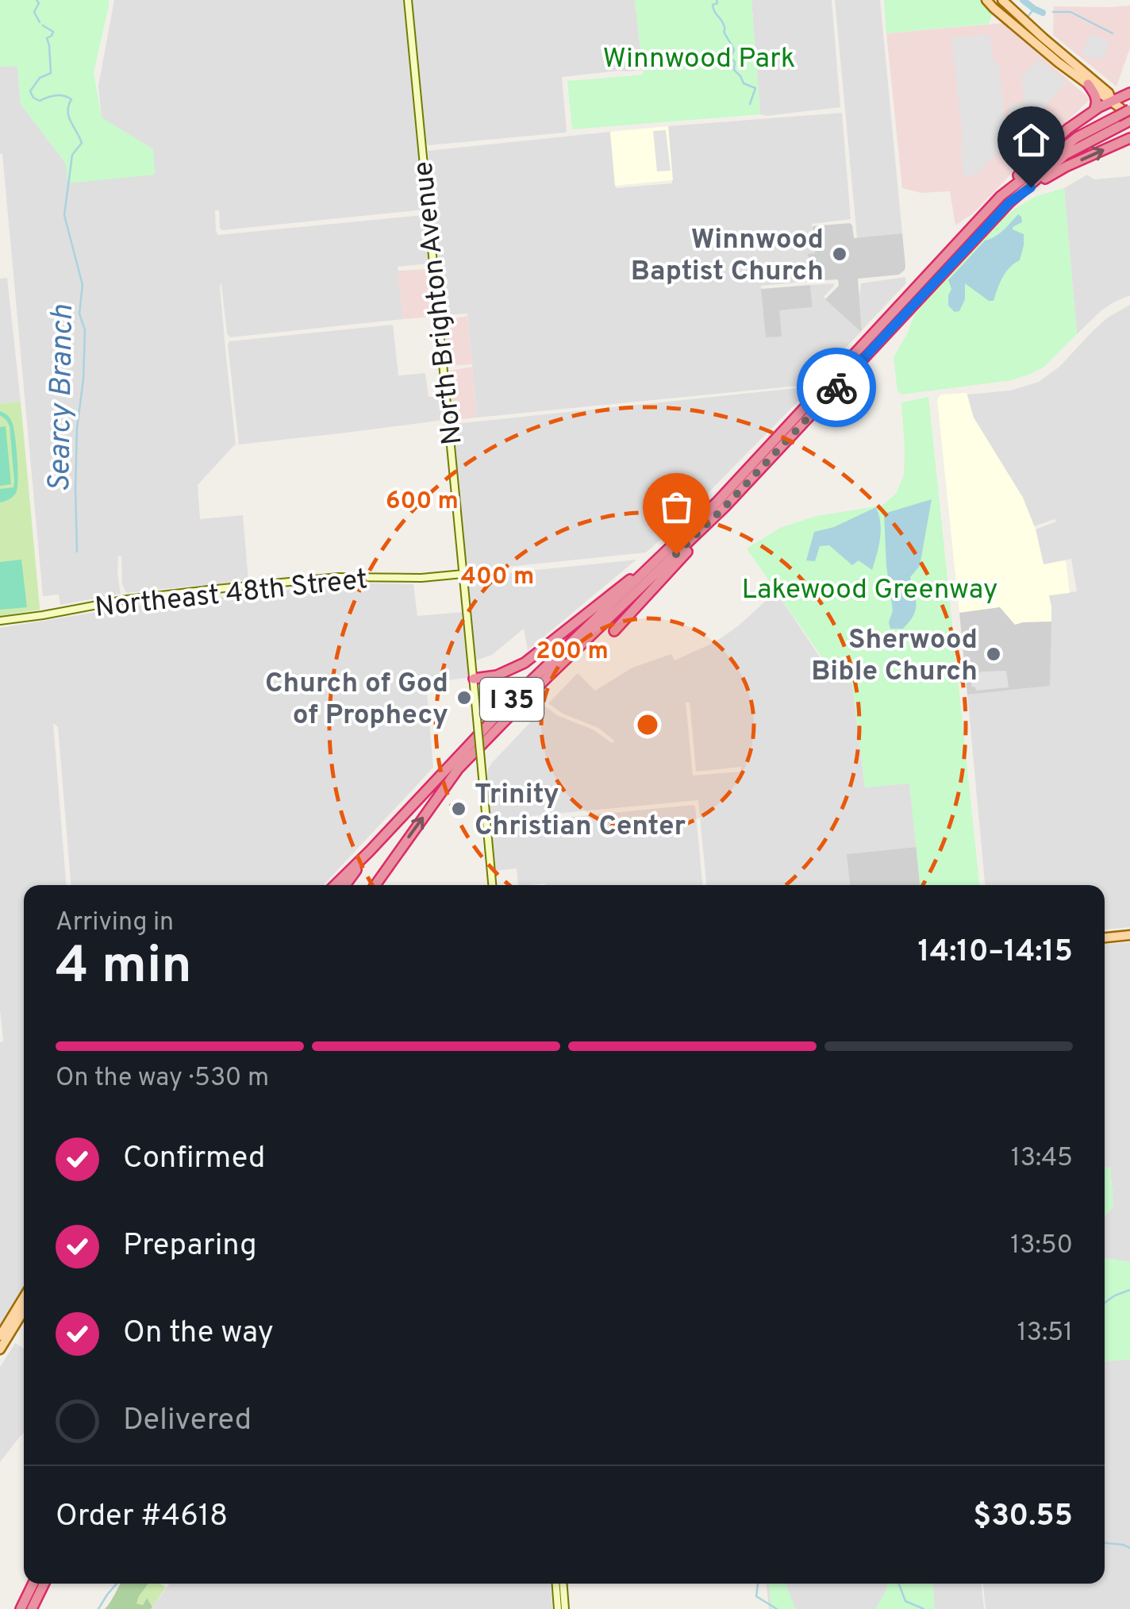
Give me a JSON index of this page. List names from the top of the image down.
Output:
{
  "streets": {
    "highway": ["I 35"],
    "main road": ["North Brighton Avenue", "Northeast 48th Street"]
  },
  "crossings": [
    ["North Brighton Avenue", "Northeast 48th Street"]
  ],
  "water": ["Searcy Branch"],
  "parks": ["Winnwood Park", "Lakewood Greenway"],
  "places": [
    "Winnwood Baptist Church",
    "Sherwood Bible Church",
    "Church of God of Prophecy",
    "Trinity Christian Center"
  ],
  "page": {
    "heading": ["4 min", "Arriving in", "14:10–14:15"],
    "panel": ["Order #4618", "$30.55"],
    "bar": "On the way · 530 m",
    "list": [
      ["Confirmed", "13:45"],
      ["Preparing", "13:50"],
      ["On the way", "13:51"],
      "Delivered"
    ]
  },
  "rings": ["600 m", "400 m", "200 m"]
}
